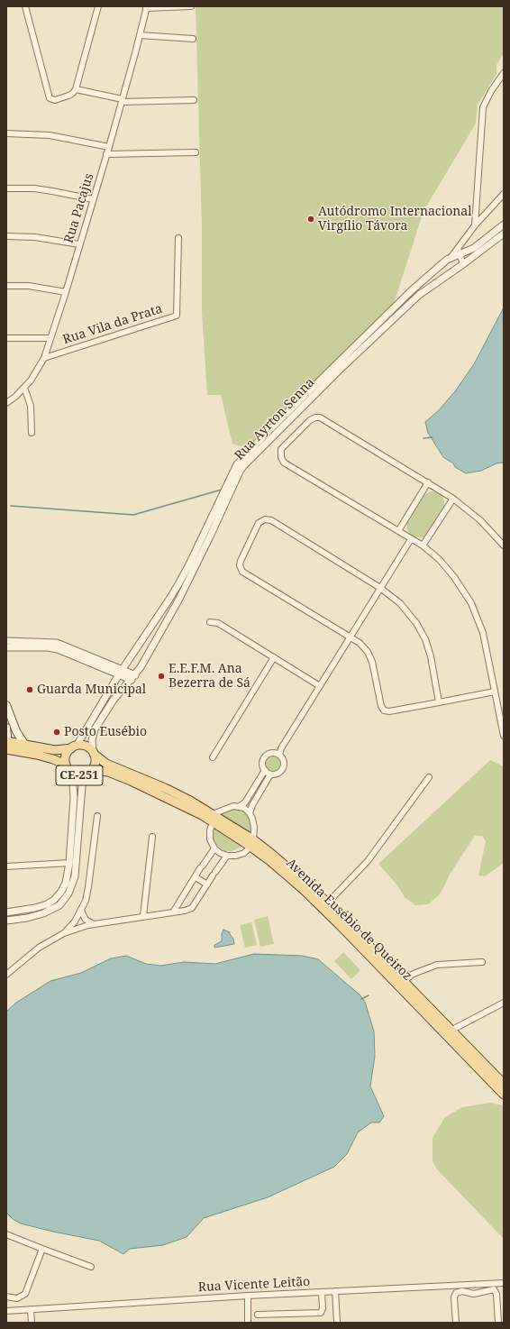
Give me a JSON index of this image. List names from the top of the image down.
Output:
{
  "streets": {
    "main road": ["CE-251", "Avenida Eusébio de Queiroz"],
    "street": [
      "Rua Pacajus",
      "Rua Vila da Prata",
      "Rua Ayrton Senna",
      "Rua Vicente Leitão"
    ]
  },
  "crossings": [
    ["Rua Pacajus", "Rua Vila da Prata"],
    ["Rua Ayrton Senna", "CE-251"],
    ["Rua Ayrton Senna", "Avenida Eusébio de Queiroz"],
    ["CE-251", "Avenida Eusébio de Queiroz"]
  ],
  "places": [
    "Autódromo Internacional Virgílio Távora",
    "E.E.F.M. Ana Bezerra de Sá",
    "Guarda Municipal",
    "Posto Eusébio"
  ]
}
